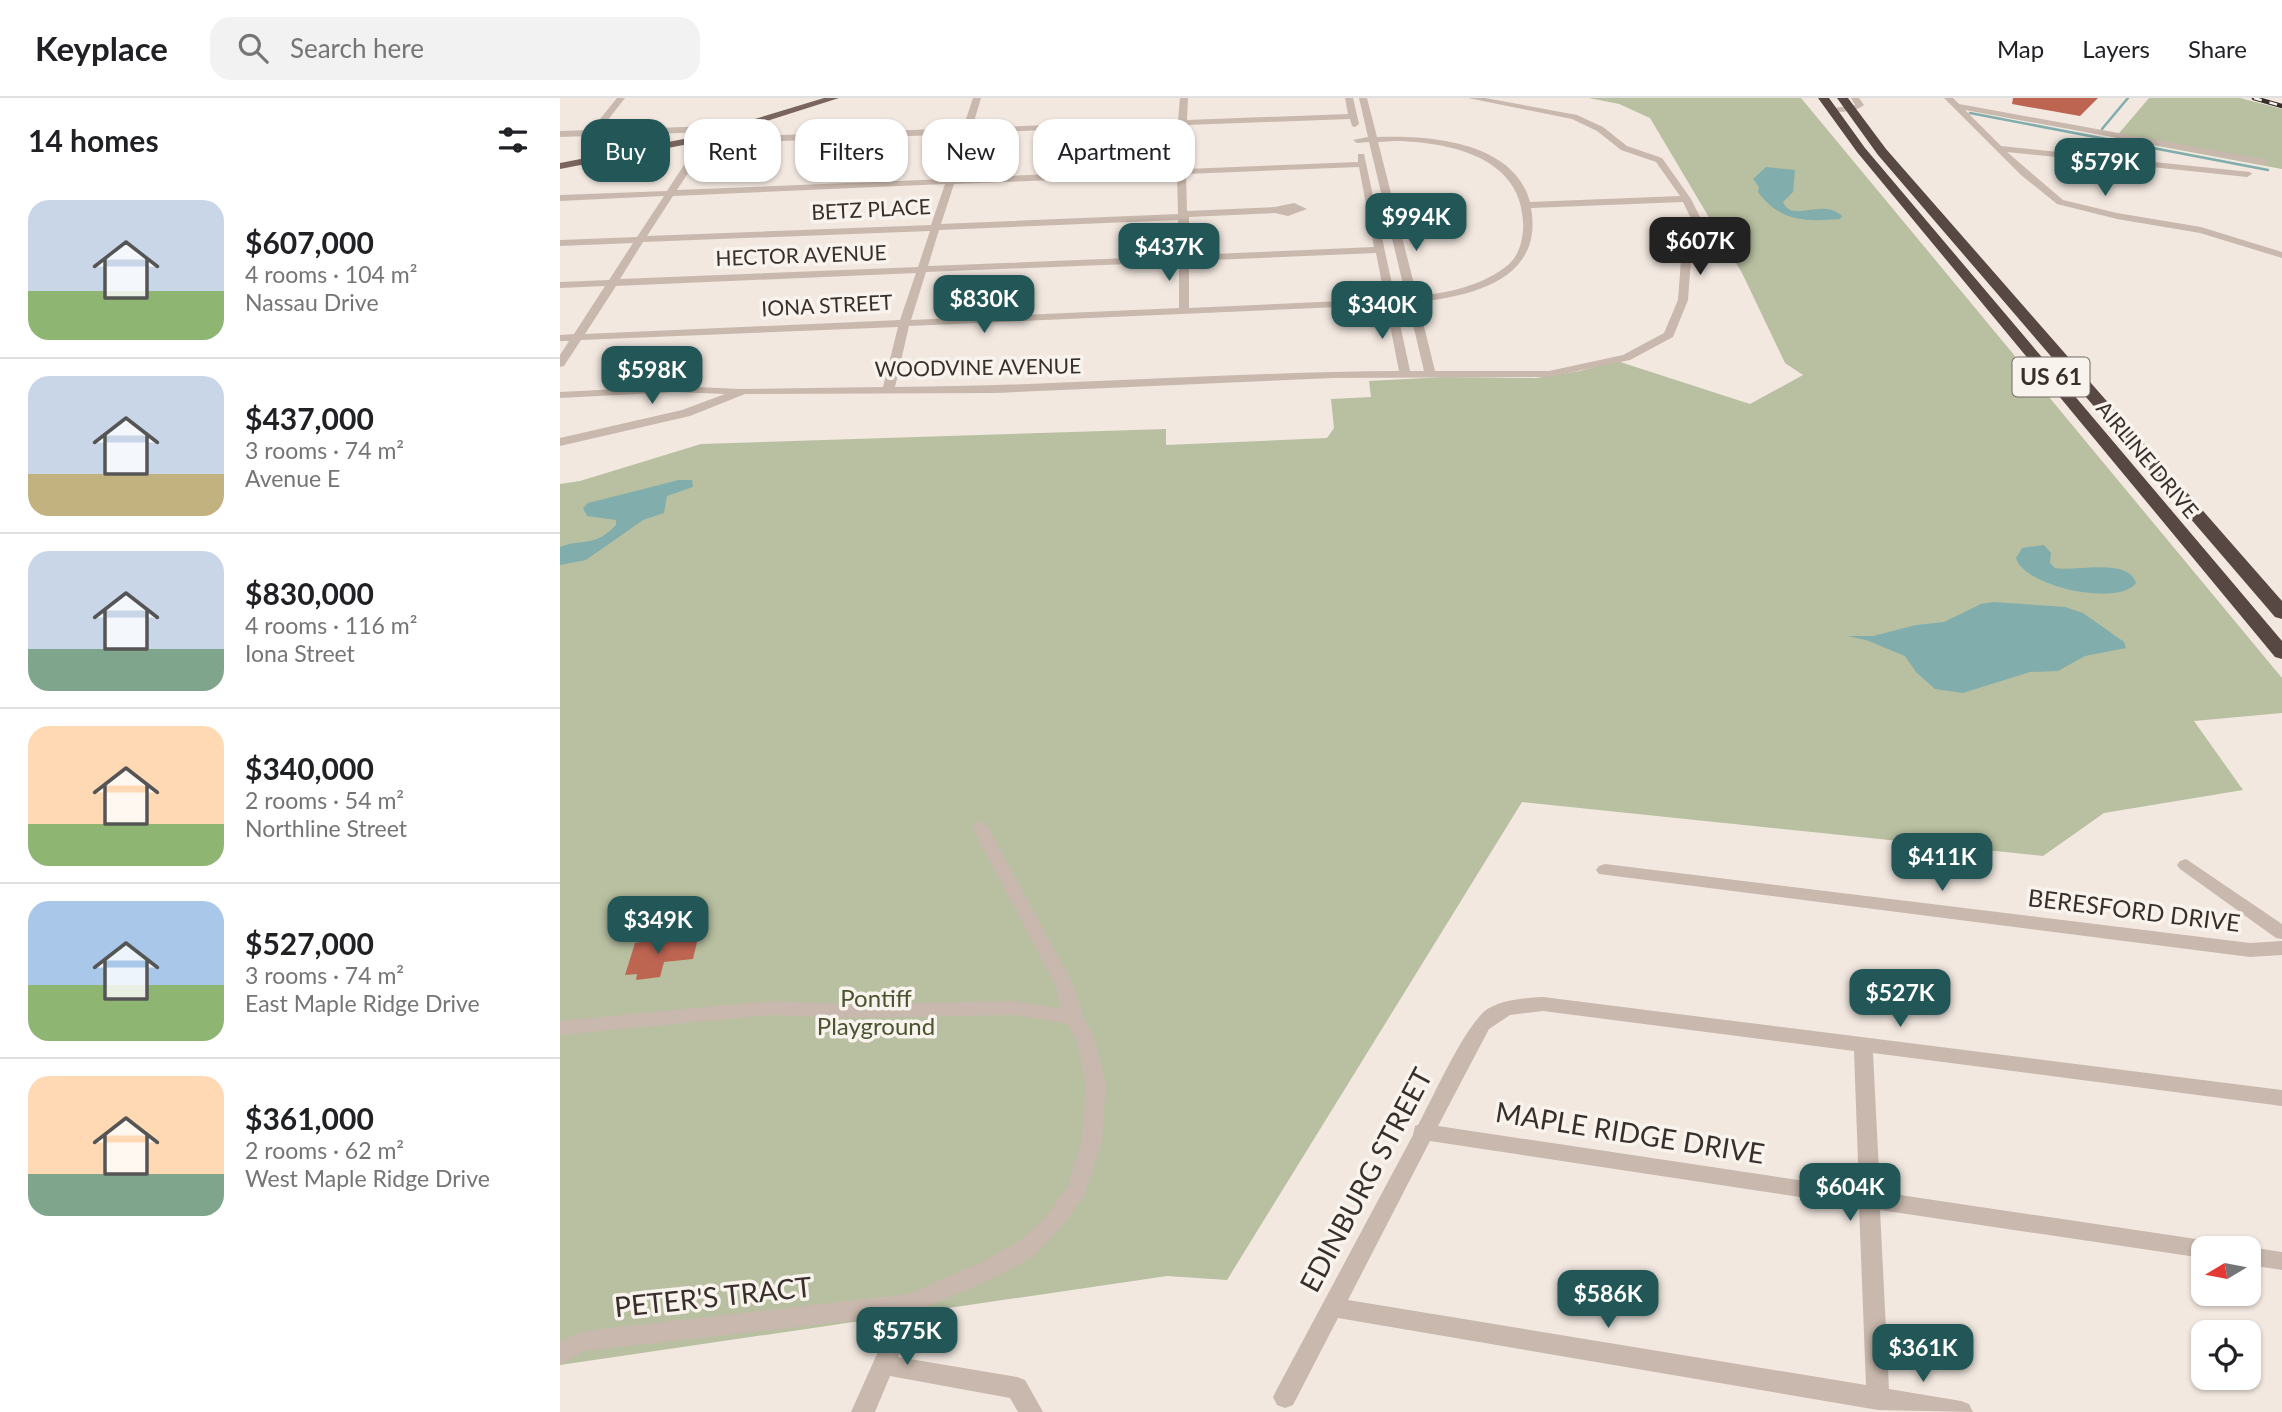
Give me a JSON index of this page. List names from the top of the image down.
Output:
{
  "streets": {
    "highway": ["US 61", "AIRLINE DRIVE"],
    "street": [
      "BETZ PLACE",
      "HECTOR AVENUE",
      "IONA STREET",
      "WOODVINE AVENUE",
      "BERESFORD DRIVE",
      "MAPLE RIDGE DRIVE",
      "EDINBURG STREET",
      "PETER'S TRACT"
    ]
  },
  "crossings": [
    ["MAPLE RIDGE DRIVE", "EDINBURG STREET"]
  ],
  "parks": ["Pontiff Playground"],
  "north": "left",
  "page": {
    "header": "Keyplace",
    "search": "Search here",
    "nav": ["Map", "Layers", "Share"],
    "heading": "14 homes",
    "chip": [
      "Buy",
      "Rent",
      "Filters",
      "New",
      "Apartment"
    ],
    "price": [
      "$579K",
      "$994K",
      "$607K",
      "$437K",
      "$830K",
      "$340K",
      "$598K",
      "$411K",
      "$349K",
      "$527K",
      "$604K",
      "$586K",
      "$575K",
      "$361K"
    ],
    "list": [
      {
        "name": "$607,000",
        "note": "4 rooms · 104 m² · Nassau Drive"
      },
      {
        "name": "$437,000",
        "note": "3 rooms · 74 m² · Avenue E"
      },
      {
        "name": "$830,000",
        "note": "4 rooms · 116 m² · Iona Street"
      },
      {
        "name": "$340,000",
        "note": "2 rooms · 54 m² · Northline Street"
      },
      {
        "name": "$527,000",
        "note": "3 rooms · 74 m² · East Maple Ridge Drive"
      },
      {
        "name": "$361,000",
        "note": "2 rooms · 62 m² · West Maple Ridge Drive"
      }
    ]
  }
}
